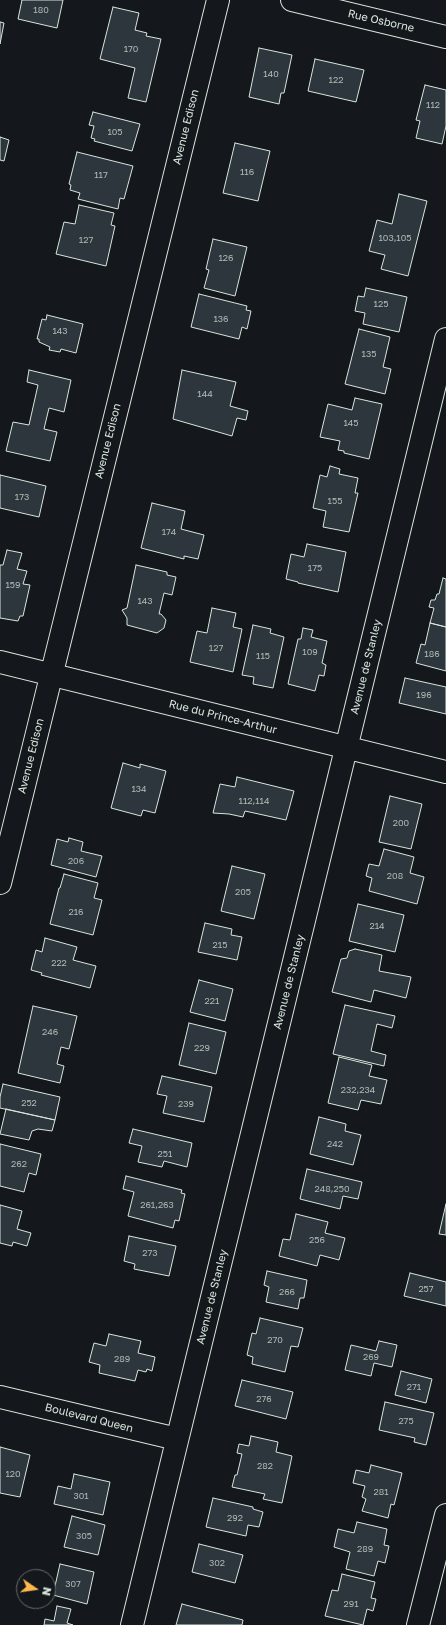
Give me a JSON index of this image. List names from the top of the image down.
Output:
{
  "streets": {
    "street": [
      "Rue Osborne",
      "Avenue Edison",
      "Avenue de Stanley",
      "Rue du Prince-Arthur",
      "Boulevard Queen"
    ]
  },
  "crossings": [
    ["Avenue Edison", "Rue du Prince-Arthur"],
    ["Avenue de Stanley", "Rue du Prince-Arthur"],
    ["Avenue de Stanley", "Boulevard Queen"]
  ],
  "house_numbers": [
    "180",
    "170",
    "140",
    "122",
    "112",
    "105",
    "116",
    "117",
    "103,105",
    "127",
    "126",
    "125",
    "136",
    "143",
    "135",
    "144",
    "145",
    "173",
    "155",
    "174",
    "175",
    "159",
    "143",
    "127",
    "109",
    "186",
    "115",
    "196",
    "134",
    "112,114",
    "200",
    "206",
    "208",
    "205",
    "216",
    "214",
    "215",
    "222",
    "221",
    "246",
    "229",
    "232,234",
    "252",
    "239",
    "242",
    "251",
    "262",
    "248,250",
    "261,263",
    "256",
    "273",
    "257",
    "266",
    "270",
    "269",
    "289",
    "271",
    "276",
    "275",
    "282",
    "120",
    "281",
    "301",
    "292",
    "305",
    "289",
    "302",
    "307",
    "291"
  ],
  "north": "right"
}
